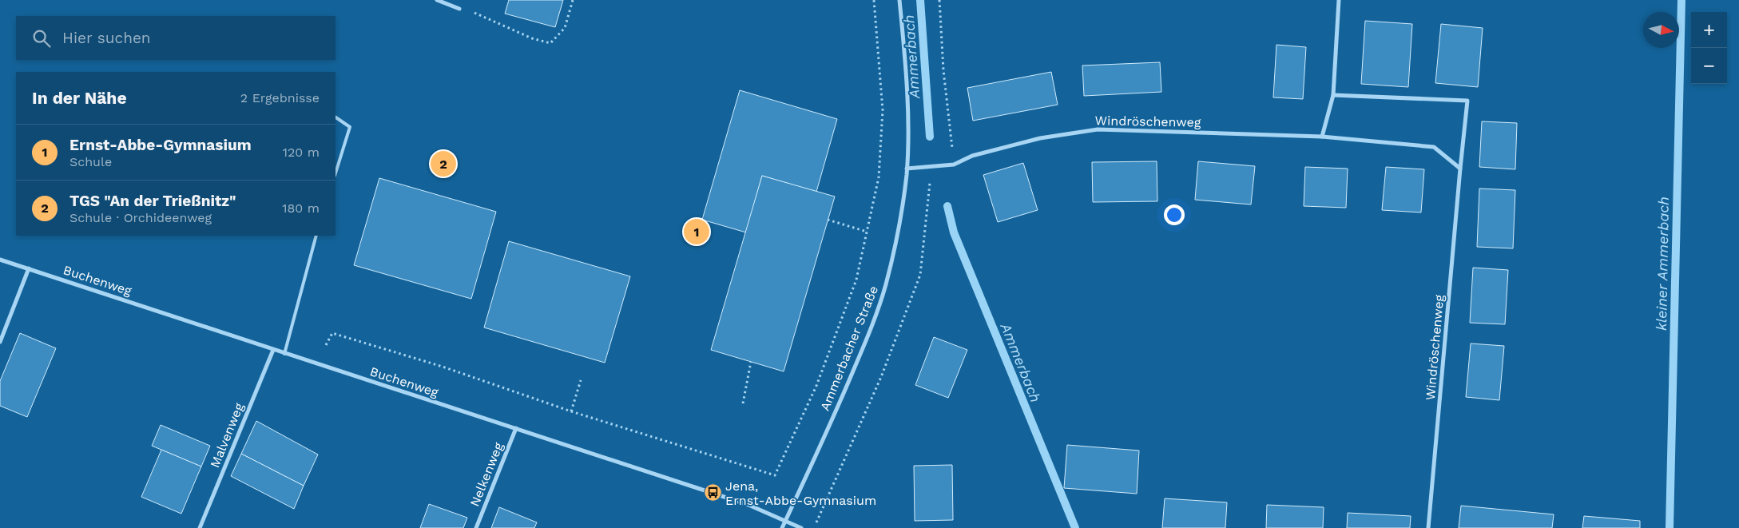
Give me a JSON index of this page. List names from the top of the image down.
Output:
{
  "streets": {
    "street": [
      "Windröschenweg",
      "Buchenweg",
      "Ammerbacher Straße",
      "Malvenweg",
      "Nelkenweg"
    ]
  },
  "crossings": [
    ["Windröschenweg", "Ammerbacher Straße"],
    ["Buchenweg", "Ammerbacher Straße"],
    ["Buchenweg", "Malvenweg"],
    ["Buchenweg", "Nelkenweg"]
  ],
  "water": ["Ammerbach", "kleiner Ammerbach"],
  "places": {
    "bus stop": ["Jena, Ernst-Abbe-Gymnasium"]
  },
  "north": "right",
  "page": {
    "map_buttons": ["+", "−"],
    "search": "Hier suchen",
    "heading": ["In der Nähe", "2 Ergebnisse"],
    "list": [
      {
        "mark": "1",
        "name": "Ernst-Abbe-Gymnasium",
        "note": "Schule",
        "value": "120 m"
      },
      {
        "mark": "2",
        "name": "TGS \"An der Trießnitz\"",
        "note": "Schule · Orchideenweg",
        "value": "180 m"
      }
    ],
    "pins": ["2", "1"]
  }
}
